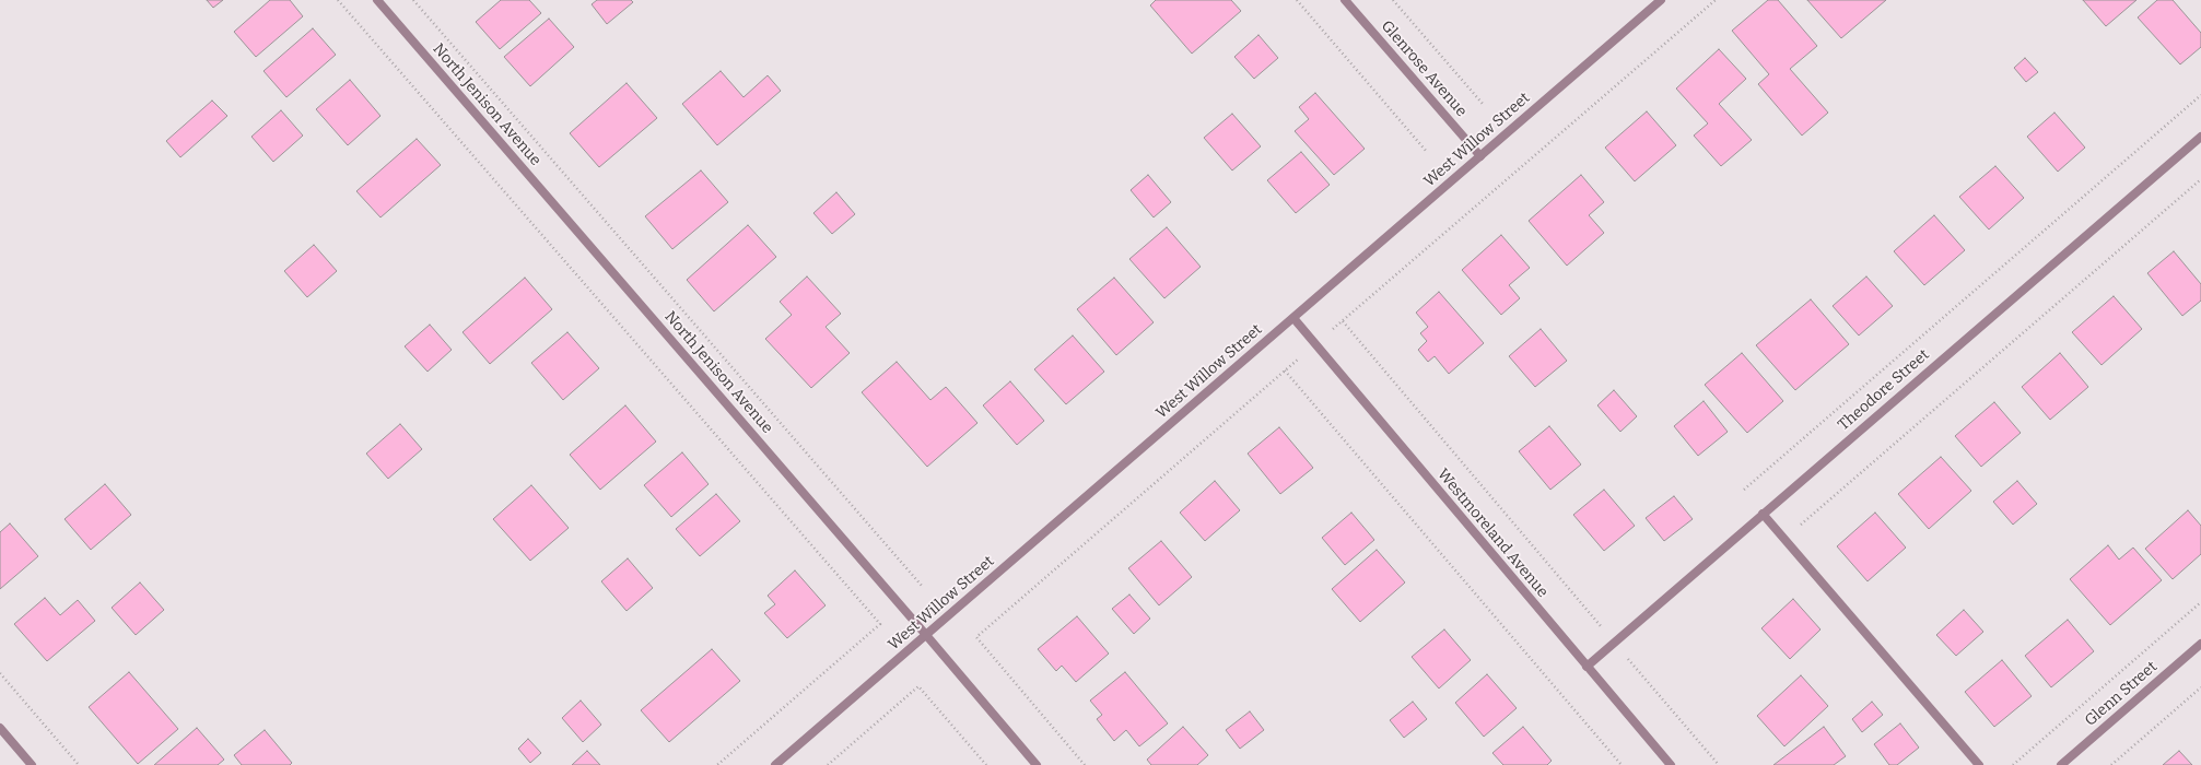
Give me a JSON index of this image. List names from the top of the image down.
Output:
{
  "streets": {
    "street": [
      "Glenrose Avenue",
      "North Jenison Avenue",
      "West Willow Street",
      "Theodore Street",
      "Westmoreland Avenue",
      "Glenn Street"
    ]
  },
  "crossings": [
    ["Glenrose Avenue", "West Willow Street"],
    ["North Jenison Avenue", "West Willow Street"],
    ["West Willow Street", "Westmoreland Avenue"],
    ["Theodore Street", "Westmoreland Avenue"]
  ]
}
